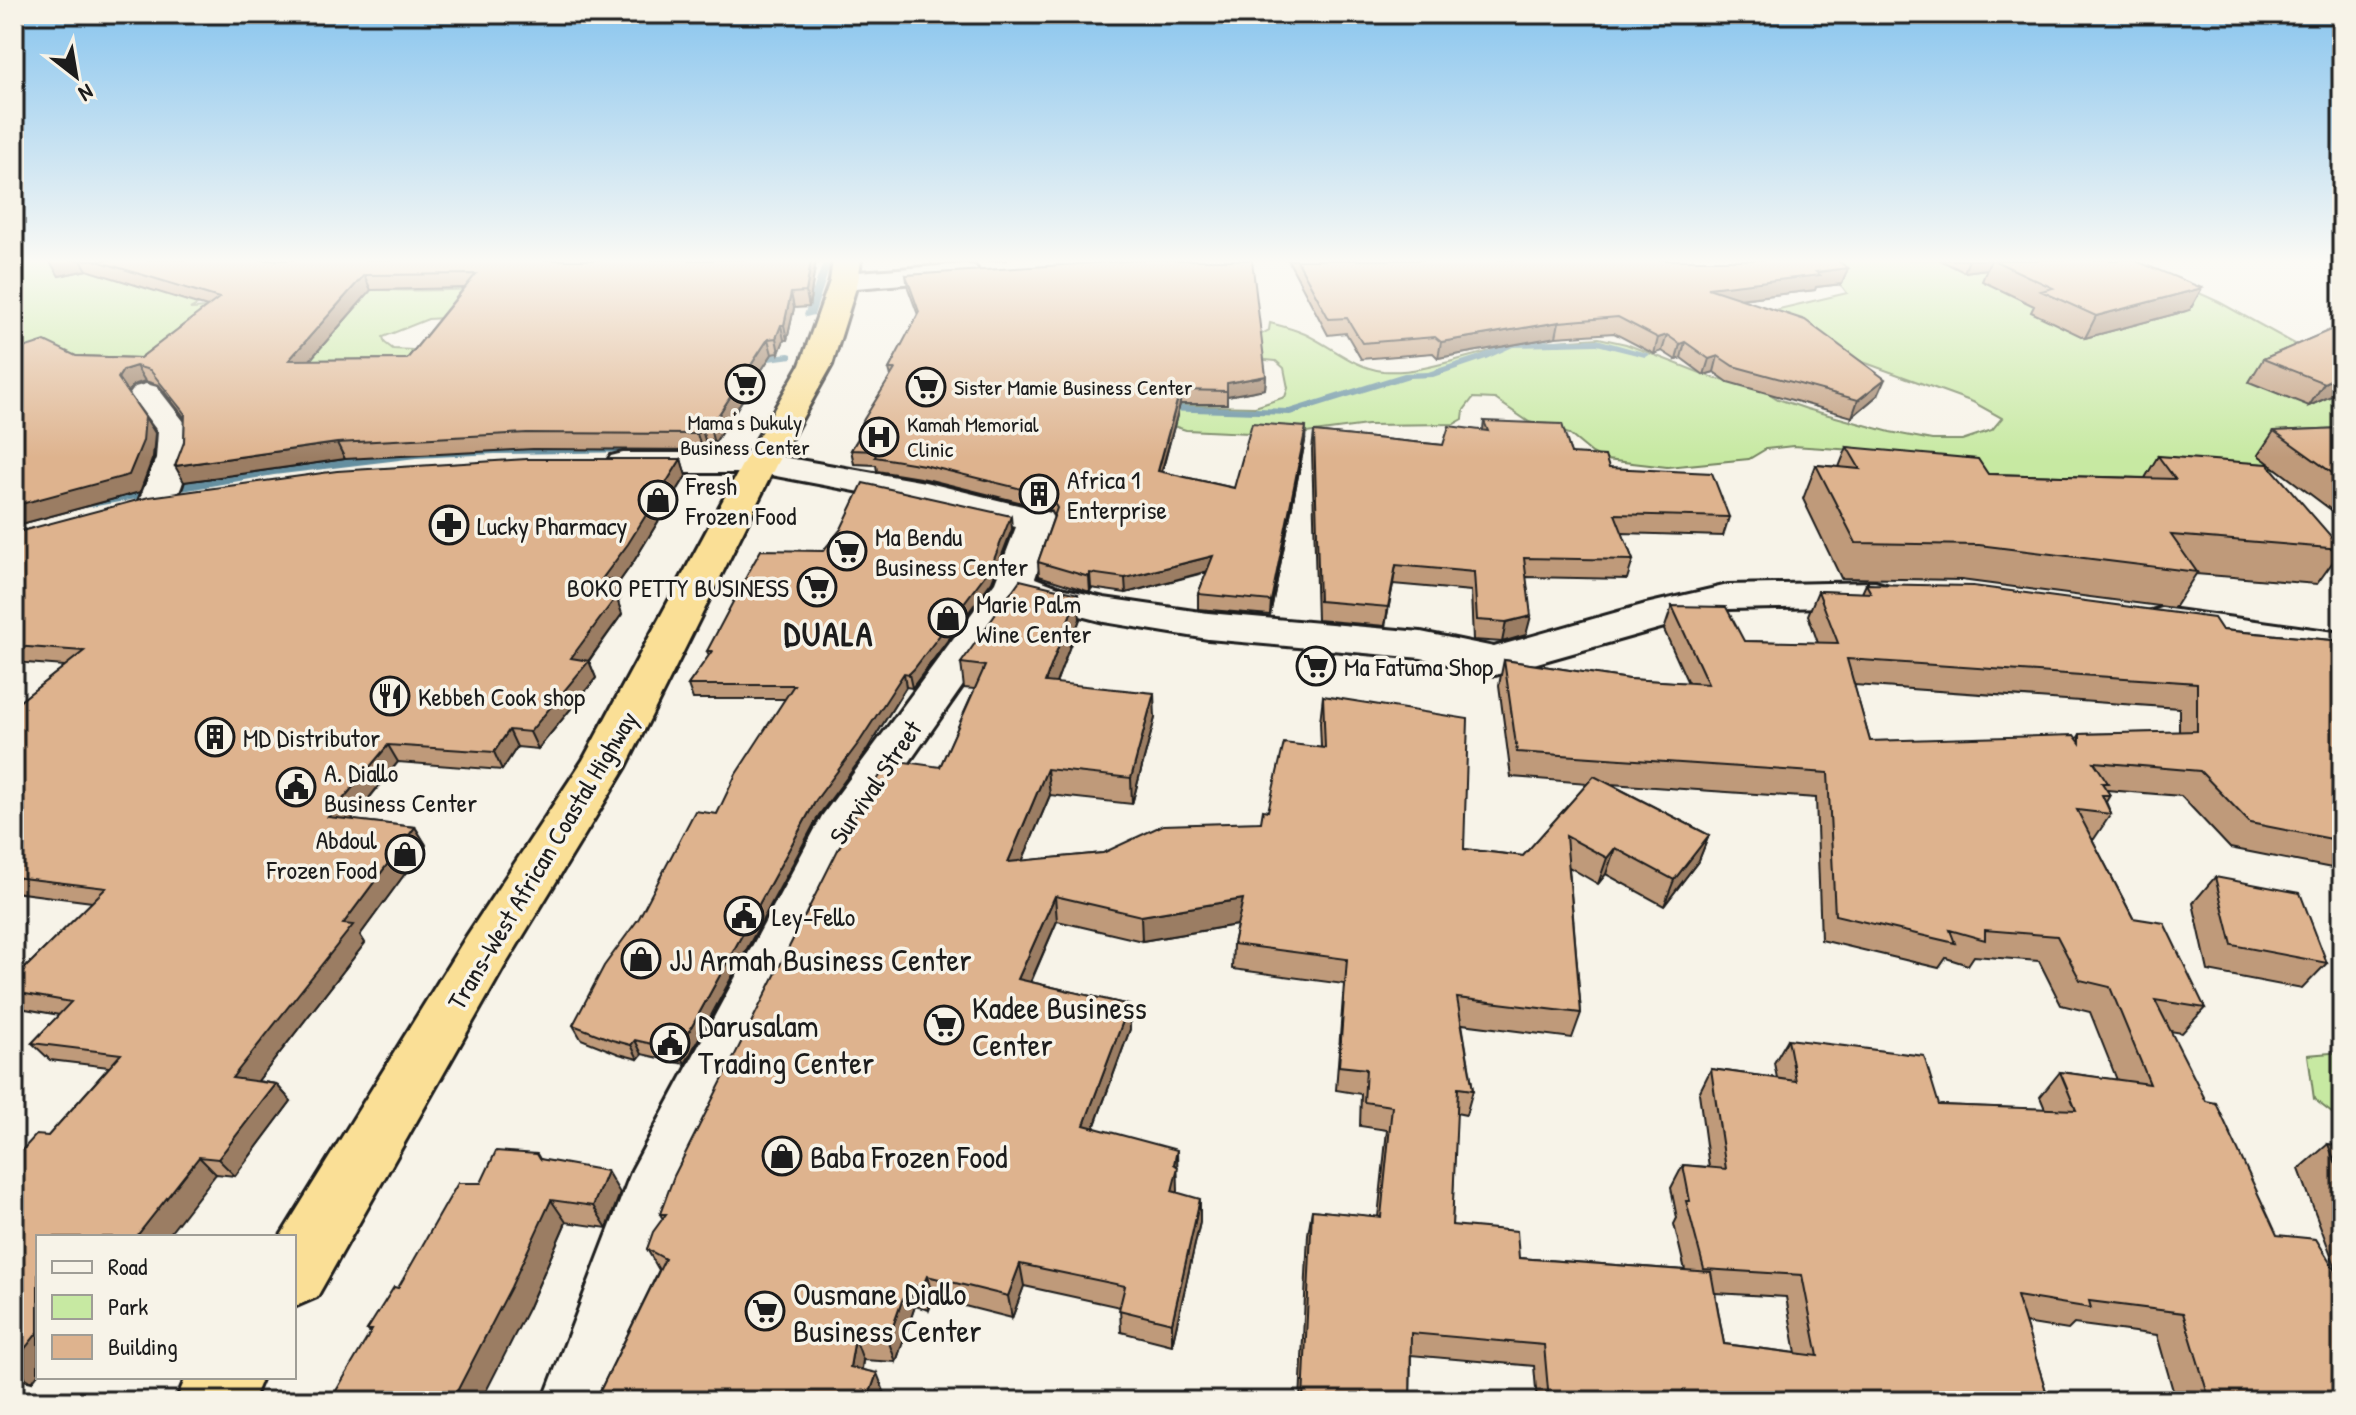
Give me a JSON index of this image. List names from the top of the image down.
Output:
{
  "streets": {
    "highway": ["Trans-West African Coastal Highway"],
    "street": ["Survival Street"]
  },
  "crossings": [
    ["Survival Street", "Trans-West African Coastal Highway"]
  ],
  "districts": ["DUALA"],
  "places": {
    "supermarket": [
      "Mama's Dukuly Business Center",
      "Sister Mamie Business Center",
      "Ma Bendu Business Center",
      "BOKO PETTY BUSINESS",
      "Ma Fatuma Shop",
      "Kadee Business Center",
      "Ousmane Diallo Business Center"
    ],
    "hospital": ["Kamah Memorial Clinic"],
    "building": ["Africa 1 Enterprise", "MD Distributor"],
    "shop": [
      "Fresh Frozen Food",
      "Marie Palm Wine Center",
      "Abdoul Frozen Food",
      "JJ Armah Business Center",
      "Baba Frozen Food"
    ],
    "pharmacy": ["Lucky Pharmacy"],
    "restaurant": ["Kebbeh Cook shop"],
    "public building": ["A. Diallo Business Center", "Ley-Fello", "Darusalam Trading Center"]
  },
  "legend": ["Road", "Park", "Building"],
  "north": "bottom right"
}
